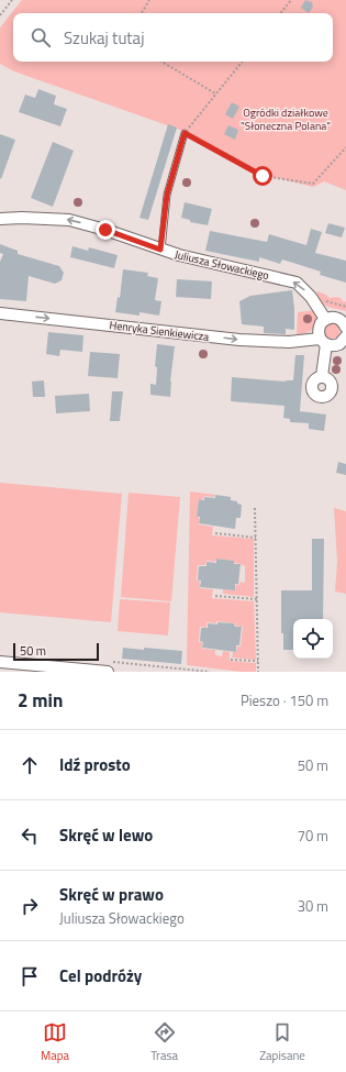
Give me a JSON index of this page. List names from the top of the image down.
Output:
{
  "streets": {
    "street": ["Juliusza Słowackiego", "Henryka Sienkiewicza"]
  },
  "one_way": ["Juliusza Słowackiego", "Henryka Sienkiewicza"],
  "parks": ["Ogródki działkowe \"Słoneczna Polana\""],
  "scale_bar": "50 m",
  "page": {
    "search": "Szukaj tutaj",
    "scale": "50 m",
    "heading": ["2 min", "Pieszo · 150 m"],
    "list": [
      ["Idź prosto", "50 m"],
      ["Skręć w lewo", "70 m"],
      ["Skręć w prawo", "Juliusza Słowackiego", "30 m"],
      "Cel podróży"
    ],
    "nav": ["Mapa", "Trasa", "Zapisane"]
  }
}
